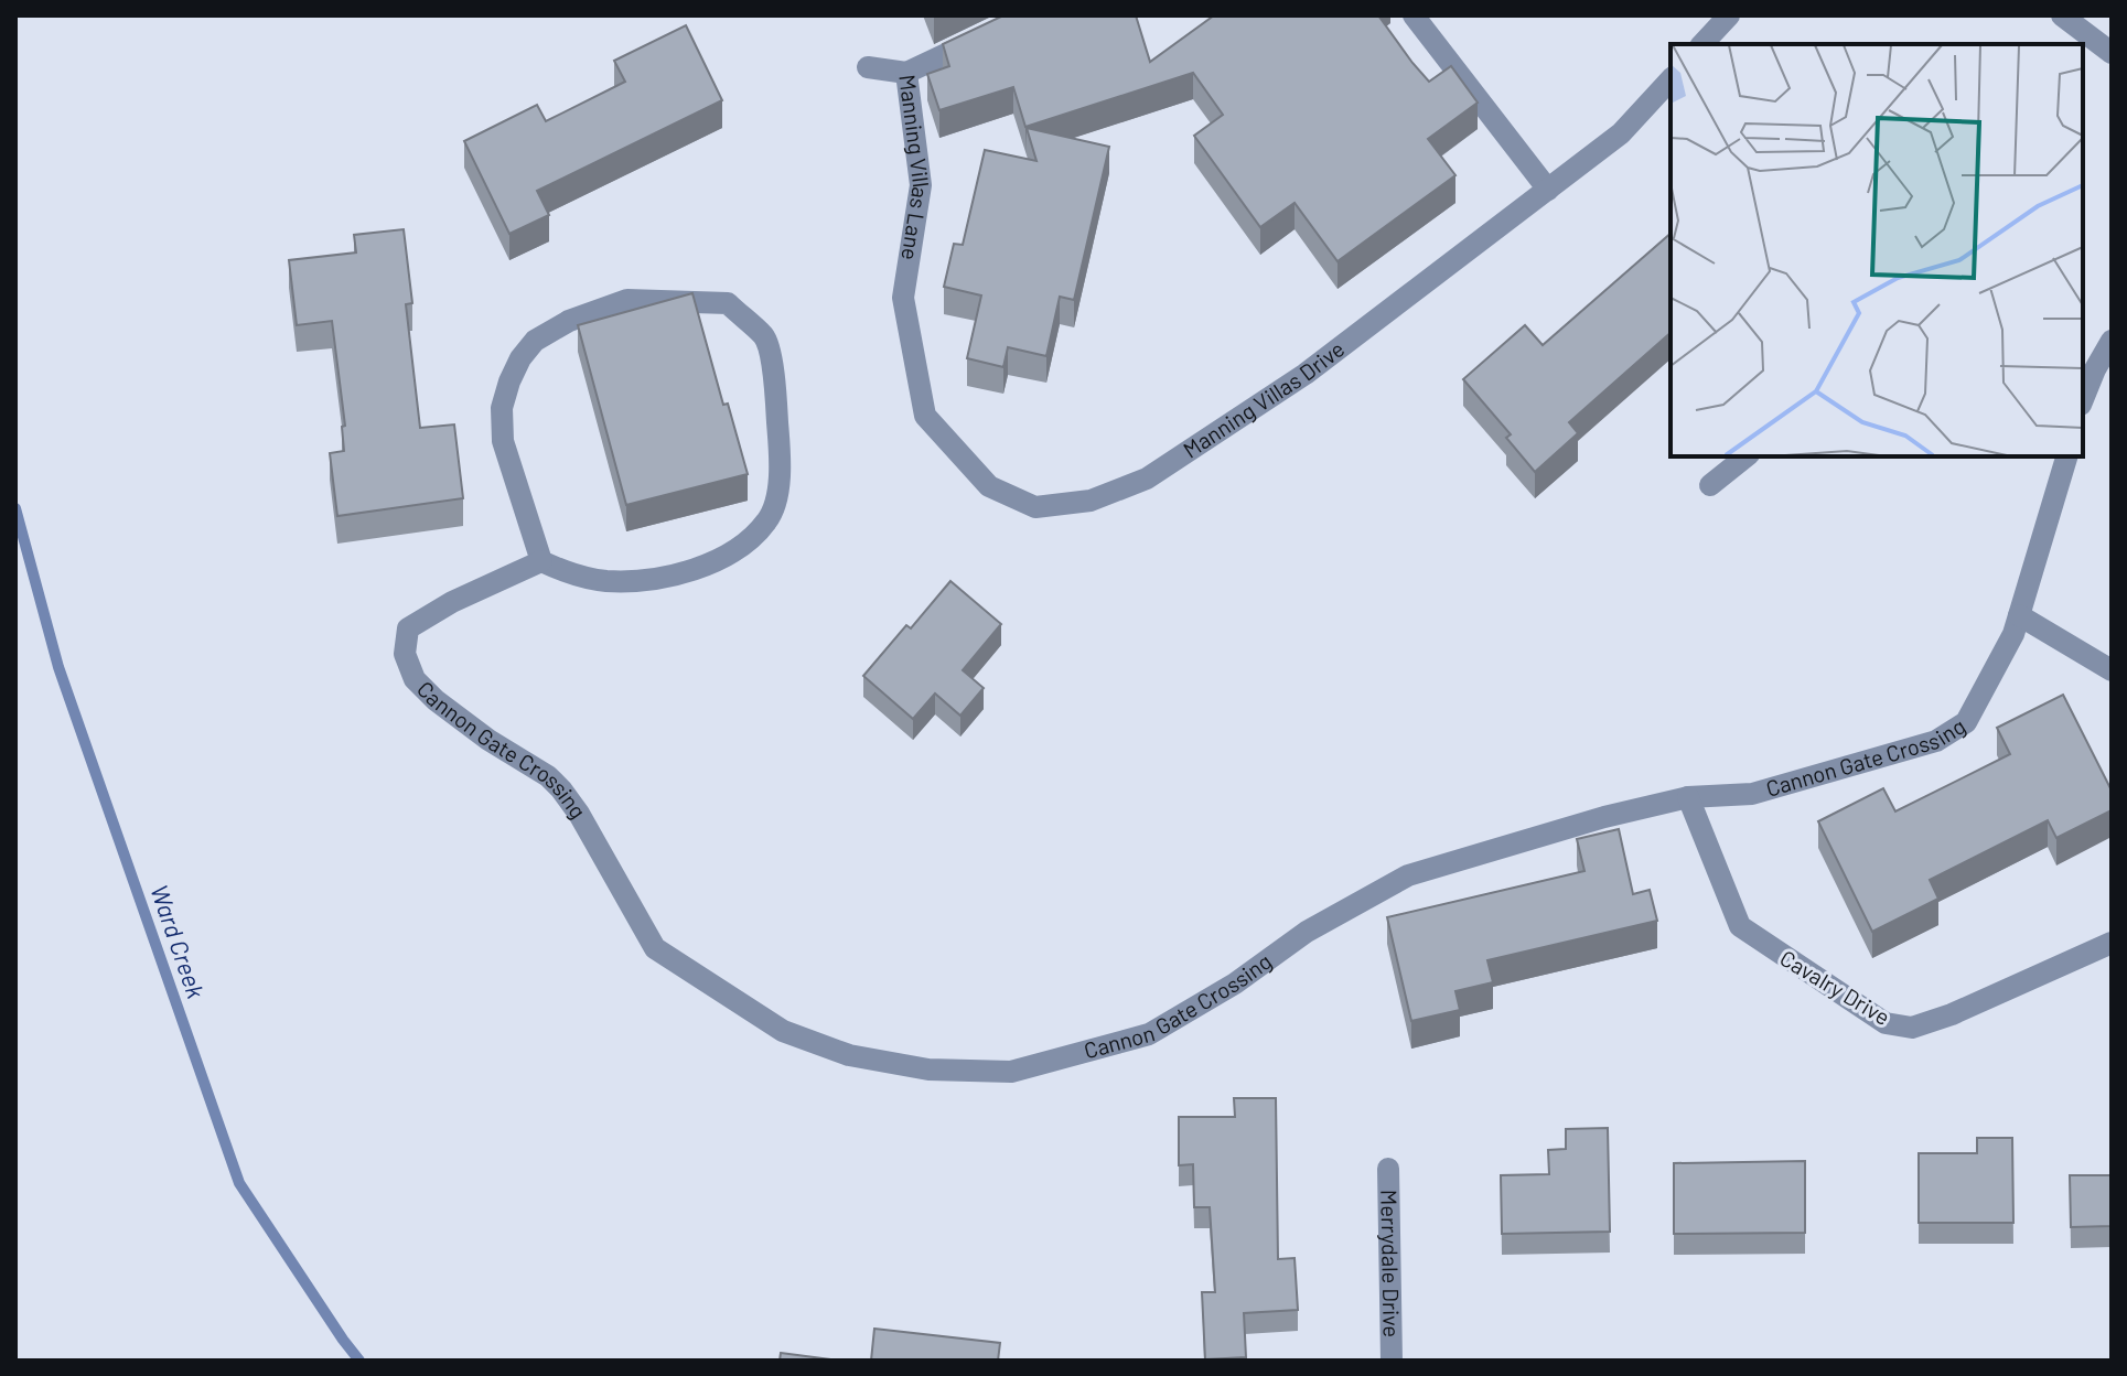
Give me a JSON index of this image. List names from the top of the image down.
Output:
{
  "streets": {
    "street": [
      "Manning Villas Lane",
      "Manning Villas Drive",
      "Cannon Gate Crossing",
      "Cavalry Drive",
      "Merrydale Drive"
    ]
  },
  "crossings": [
    ["Manning Villas Lane", "Manning Villas Drive"],
    ["Cannon Gate Crossing", "Cavalry Drive"]
  ],
  "water": ["Ward Creek"]
}
